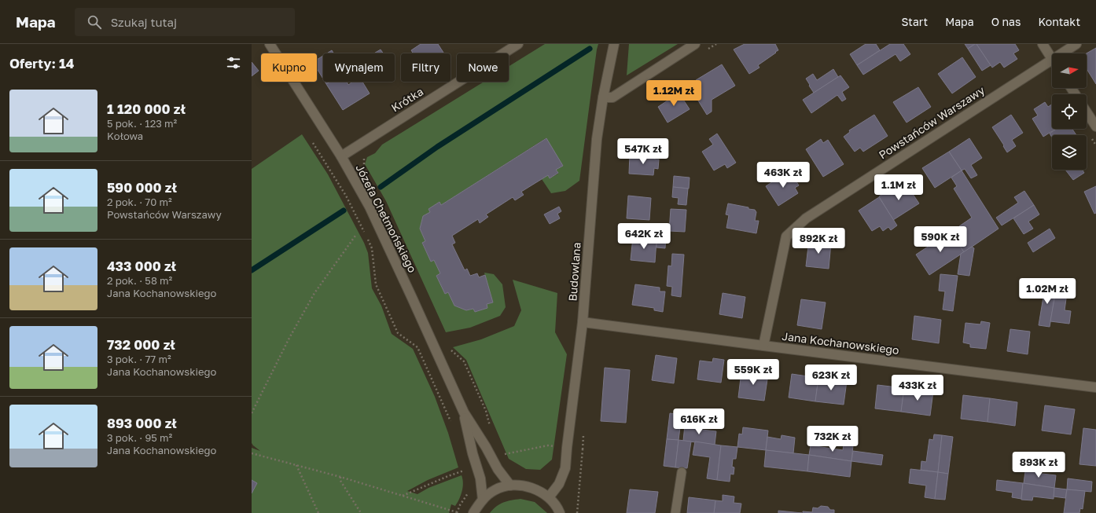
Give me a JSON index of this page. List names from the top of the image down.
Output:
{
  "streets": {
    "street": [
      "Krótka",
      "Powstańców Warszawy",
      "Józefa Chełmońskiego",
      "Budowlana",
      "Jana Kochanowskiego"
    ]
  },
  "crossings": [
    ["Krótka", "Józefa Chełmońskiego"],
    ["Powstańców Warszawy", "Jana Kochanowskiego"],
    ["Budowlana", "Jana Kochanowskiego"]
  ],
  "north": "right",
  "page": {
    "header": "Mapa",
    "search": "Szukaj tutaj",
    "nav": [
      "Start",
      "Mapa",
      "O nas",
      "Kontakt"
    ],
    "heading": "Oferty: 14",
    "chip": [
      "Kupno",
      "Wynajem",
      "Filtry",
      "Nowe"
    ],
    "price": [
      "1.12M zł",
      "547K zł",
      "463K zł",
      "1.1M zł",
      "642K zł",
      "590K zł",
      "892K zł",
      "1.02M zł",
      "559K zł",
      "623K zł",
      "433K zł",
      "616K zł",
      "732K zł",
      "893K zł"
    ],
    "list": [
      {
        "name": "1 120 000 zł",
        "note": "5 pok. · 123 m² · Kołowa"
      },
      {
        "name": "590 000 zł",
        "note": "2 pok. · 70 m² · Powstańców Warszawy"
      },
      {
        "name": "433 000 zł",
        "note": "2 pok. · 58 m² · Jana Kochanowskiego"
      },
      {
        "name": "732 000 zł",
        "note": "3 pok. · 77 m² · Jana Kochanowskiego"
      },
      {
        "name": "893 000 zł",
        "note": "3 pok. · 95 m² · Jana Kochanowskiego"
      }
    ]
  }
}
